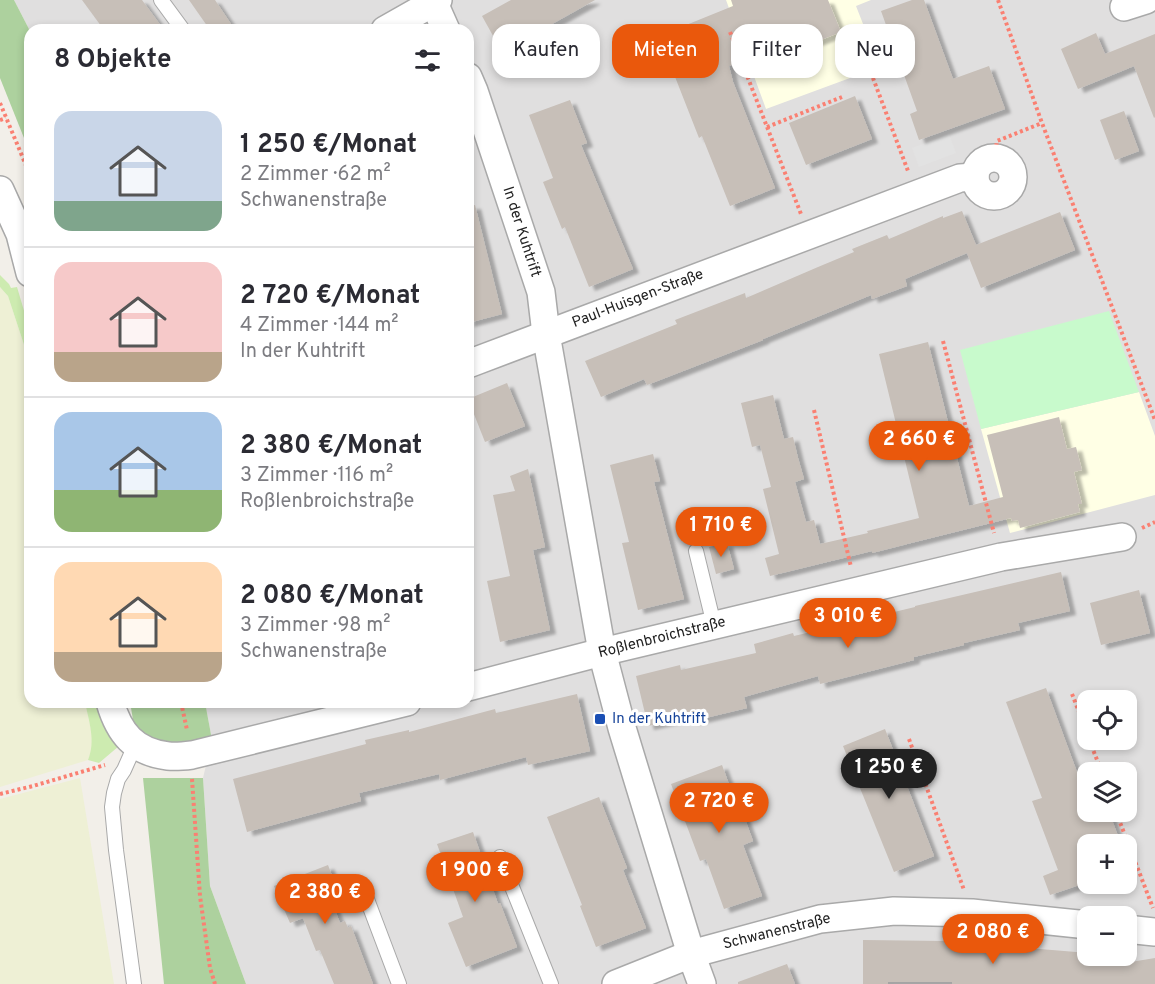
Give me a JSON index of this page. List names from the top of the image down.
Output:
{
  "streets": {
    "street": [
      "In der Kuhtrift",
      "Paul-Huisgen-Straße",
      "Roßlenbroichstraße",
      "Schwanenstraße"
    ]
  },
  "crossings": [
    ["In der Kuhtrift", "Paul-Huisgen-Straße"],
    ["In der Kuhtrift", "Roßlenbroichstraße"],
    ["In der Kuhtrift", "Schwanenstraße"]
  ],
  "places": {
    "transit": ["In der Kuhtrift"]
  },
  "page": {
    "chip": [
      "Kaufen",
      "Mieten",
      "Filter",
      "Neu"
    ],
    "heading": "8 Objekte",
    "list": [
      {
        "name": "1 250 €/Monat",
        "note": "2 Zimmer · 62 m² · Schwanenstraße"
      },
      {
        "name": "2 720 €/Monat",
        "note": "4 Zimmer · 144 m² · In der Kuhtrift"
      },
      {
        "name": "2 380 €/Monat",
        "note": "3 Zimmer · 116 m² · Roßlenbroichstraße"
      },
      {
        "name": "2 080 €/Monat",
        "note": "3 Zimmer · 98 m² · Schwanenstraße"
      }
    ],
    "price": [
      "2 660 €",
      "1 710 €",
      "3 010 €",
      "1 250 €",
      "2 720 €",
      "1 900 €",
      "2 380 €",
      "2 080 €"
    ],
    "map_buttons": ["+", "−"]
  }
}
